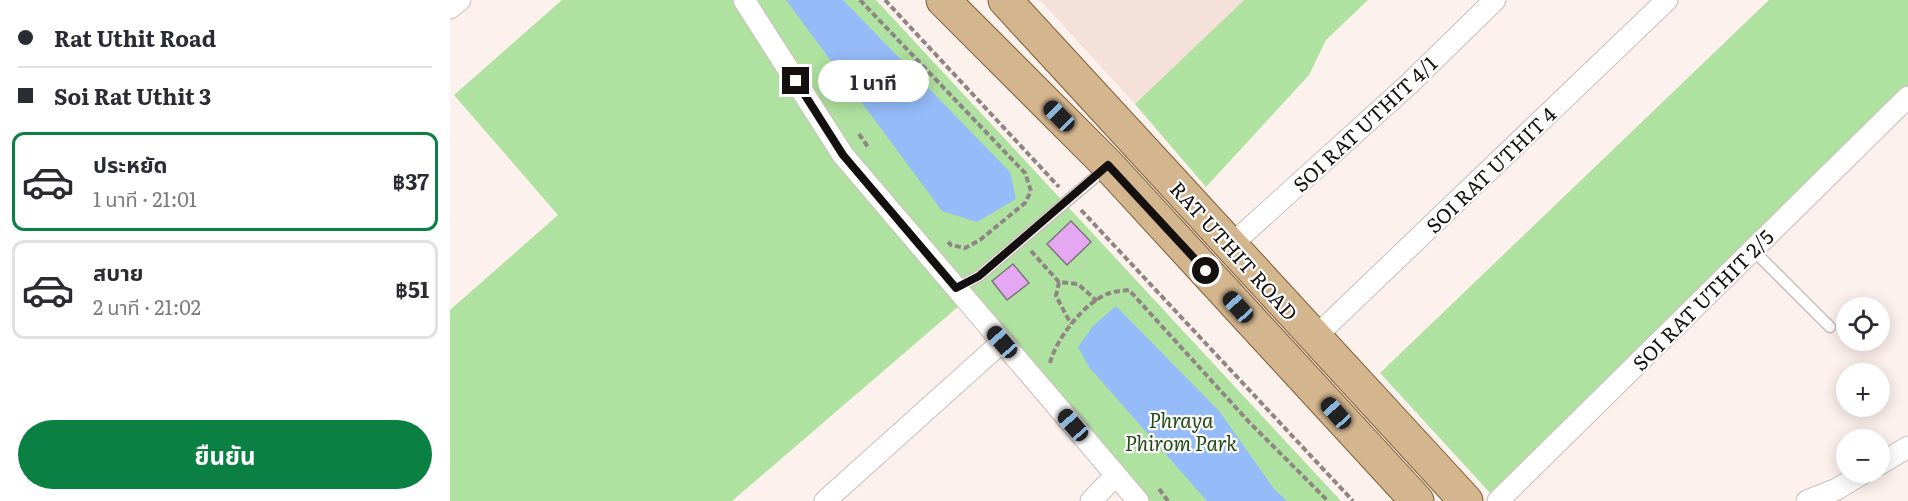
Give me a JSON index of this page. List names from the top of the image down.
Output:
{
  "streets": {
    "main road": ["RAT UTHIT ROAD"],
    "street": ["SOI RAT UTHIT 4/1", "SOI RAT UTHIT 4", "SOI RAT UTHIT 2/5"]
  },
  "crossings": [
    ["SOI RAT UTHIT 4/1", "RAT UTHIT ROAD"],
    ["SOI RAT UTHIT 4", "RAT UTHIT ROAD"]
  ],
  "parks": ["Phraya Phirom Park"],
  "page": {
    "banner": ["Rat Uthit Road", "Soi Rat Uthit 3"],
    "bubble": "1 นาที",
    "list": [
      {
        "name": "ประหยัด",
        "note": "1 นาที · 21:01",
        "value": "฿37"
      },
      {
        "name": "สบาย",
        "note": "2 นาที · 21:02",
        "value": "฿51"
      }
    ],
    "map_buttons": ["+", "−"],
    "buttons": "ยืนยัน"
  }
}
